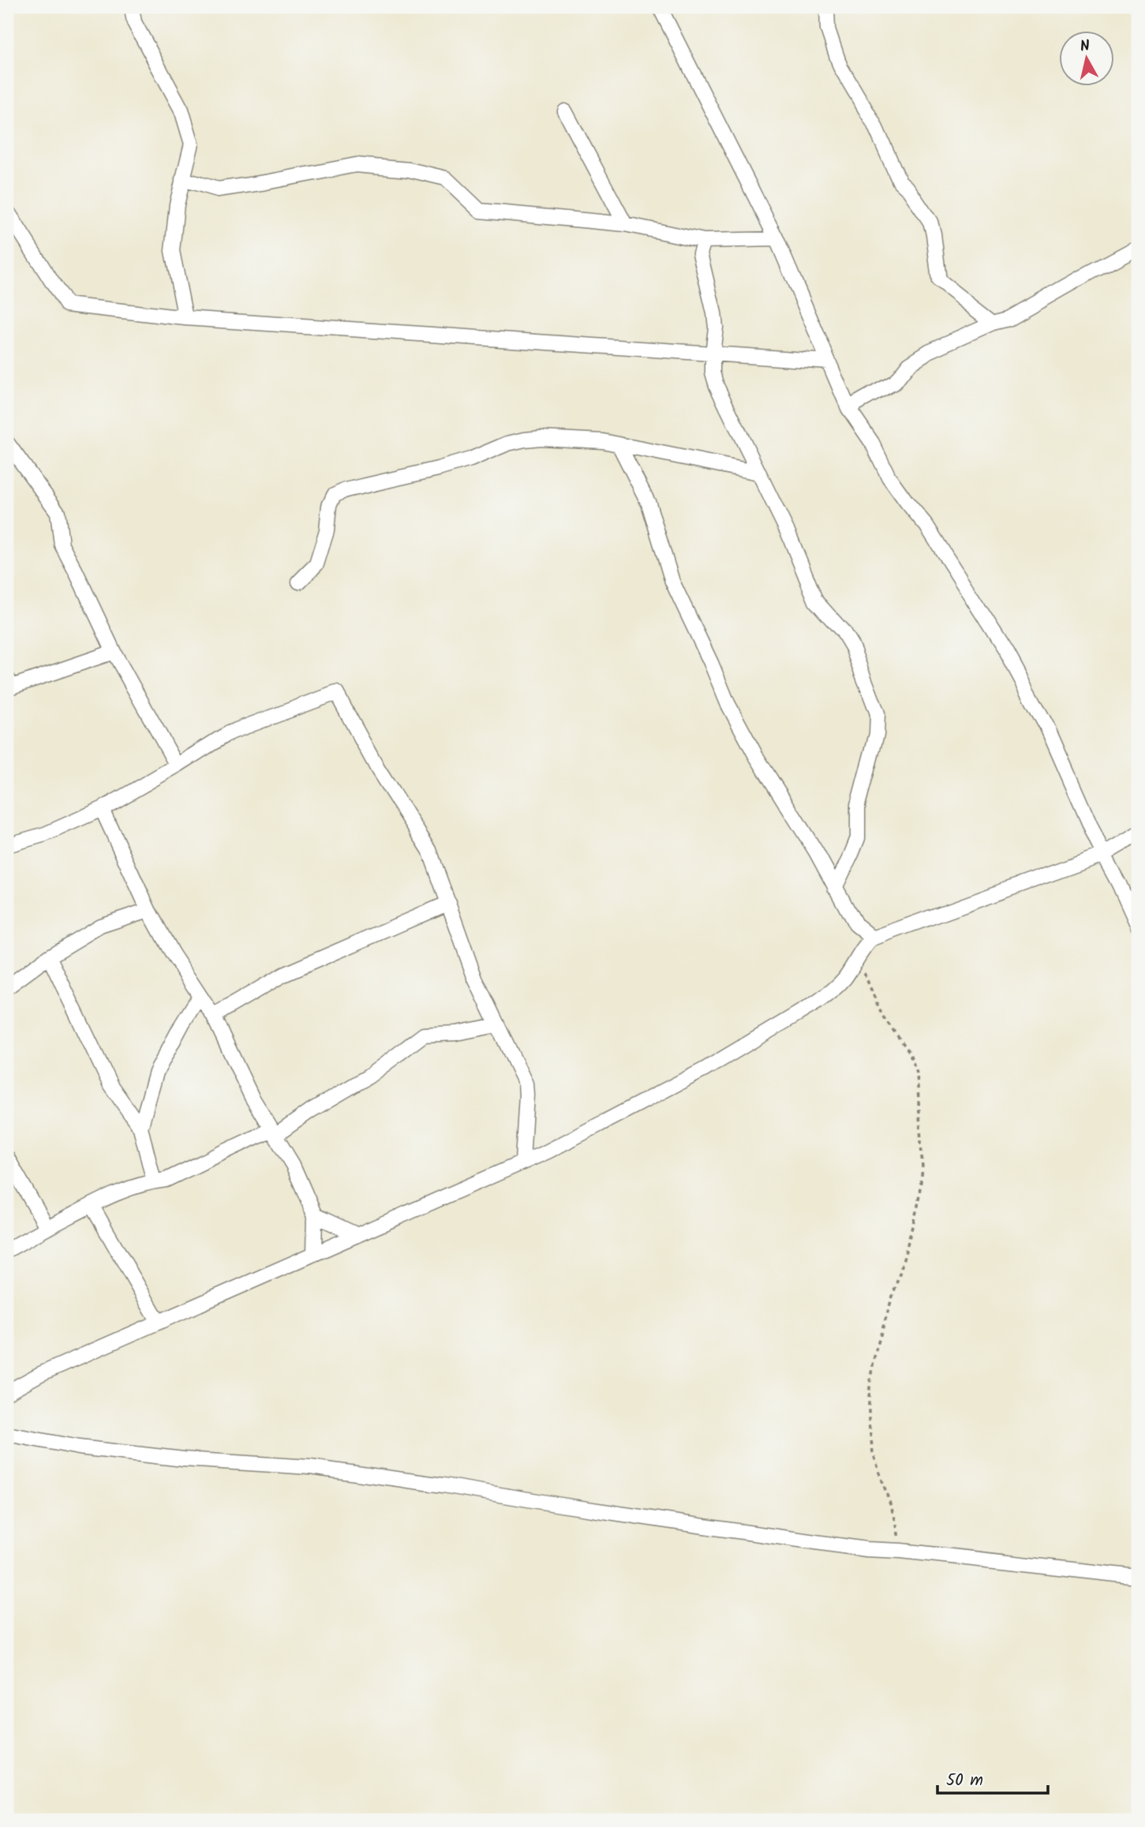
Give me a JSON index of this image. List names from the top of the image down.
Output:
{
  "scale_bar": "50 m",
  "north": "top"
}
